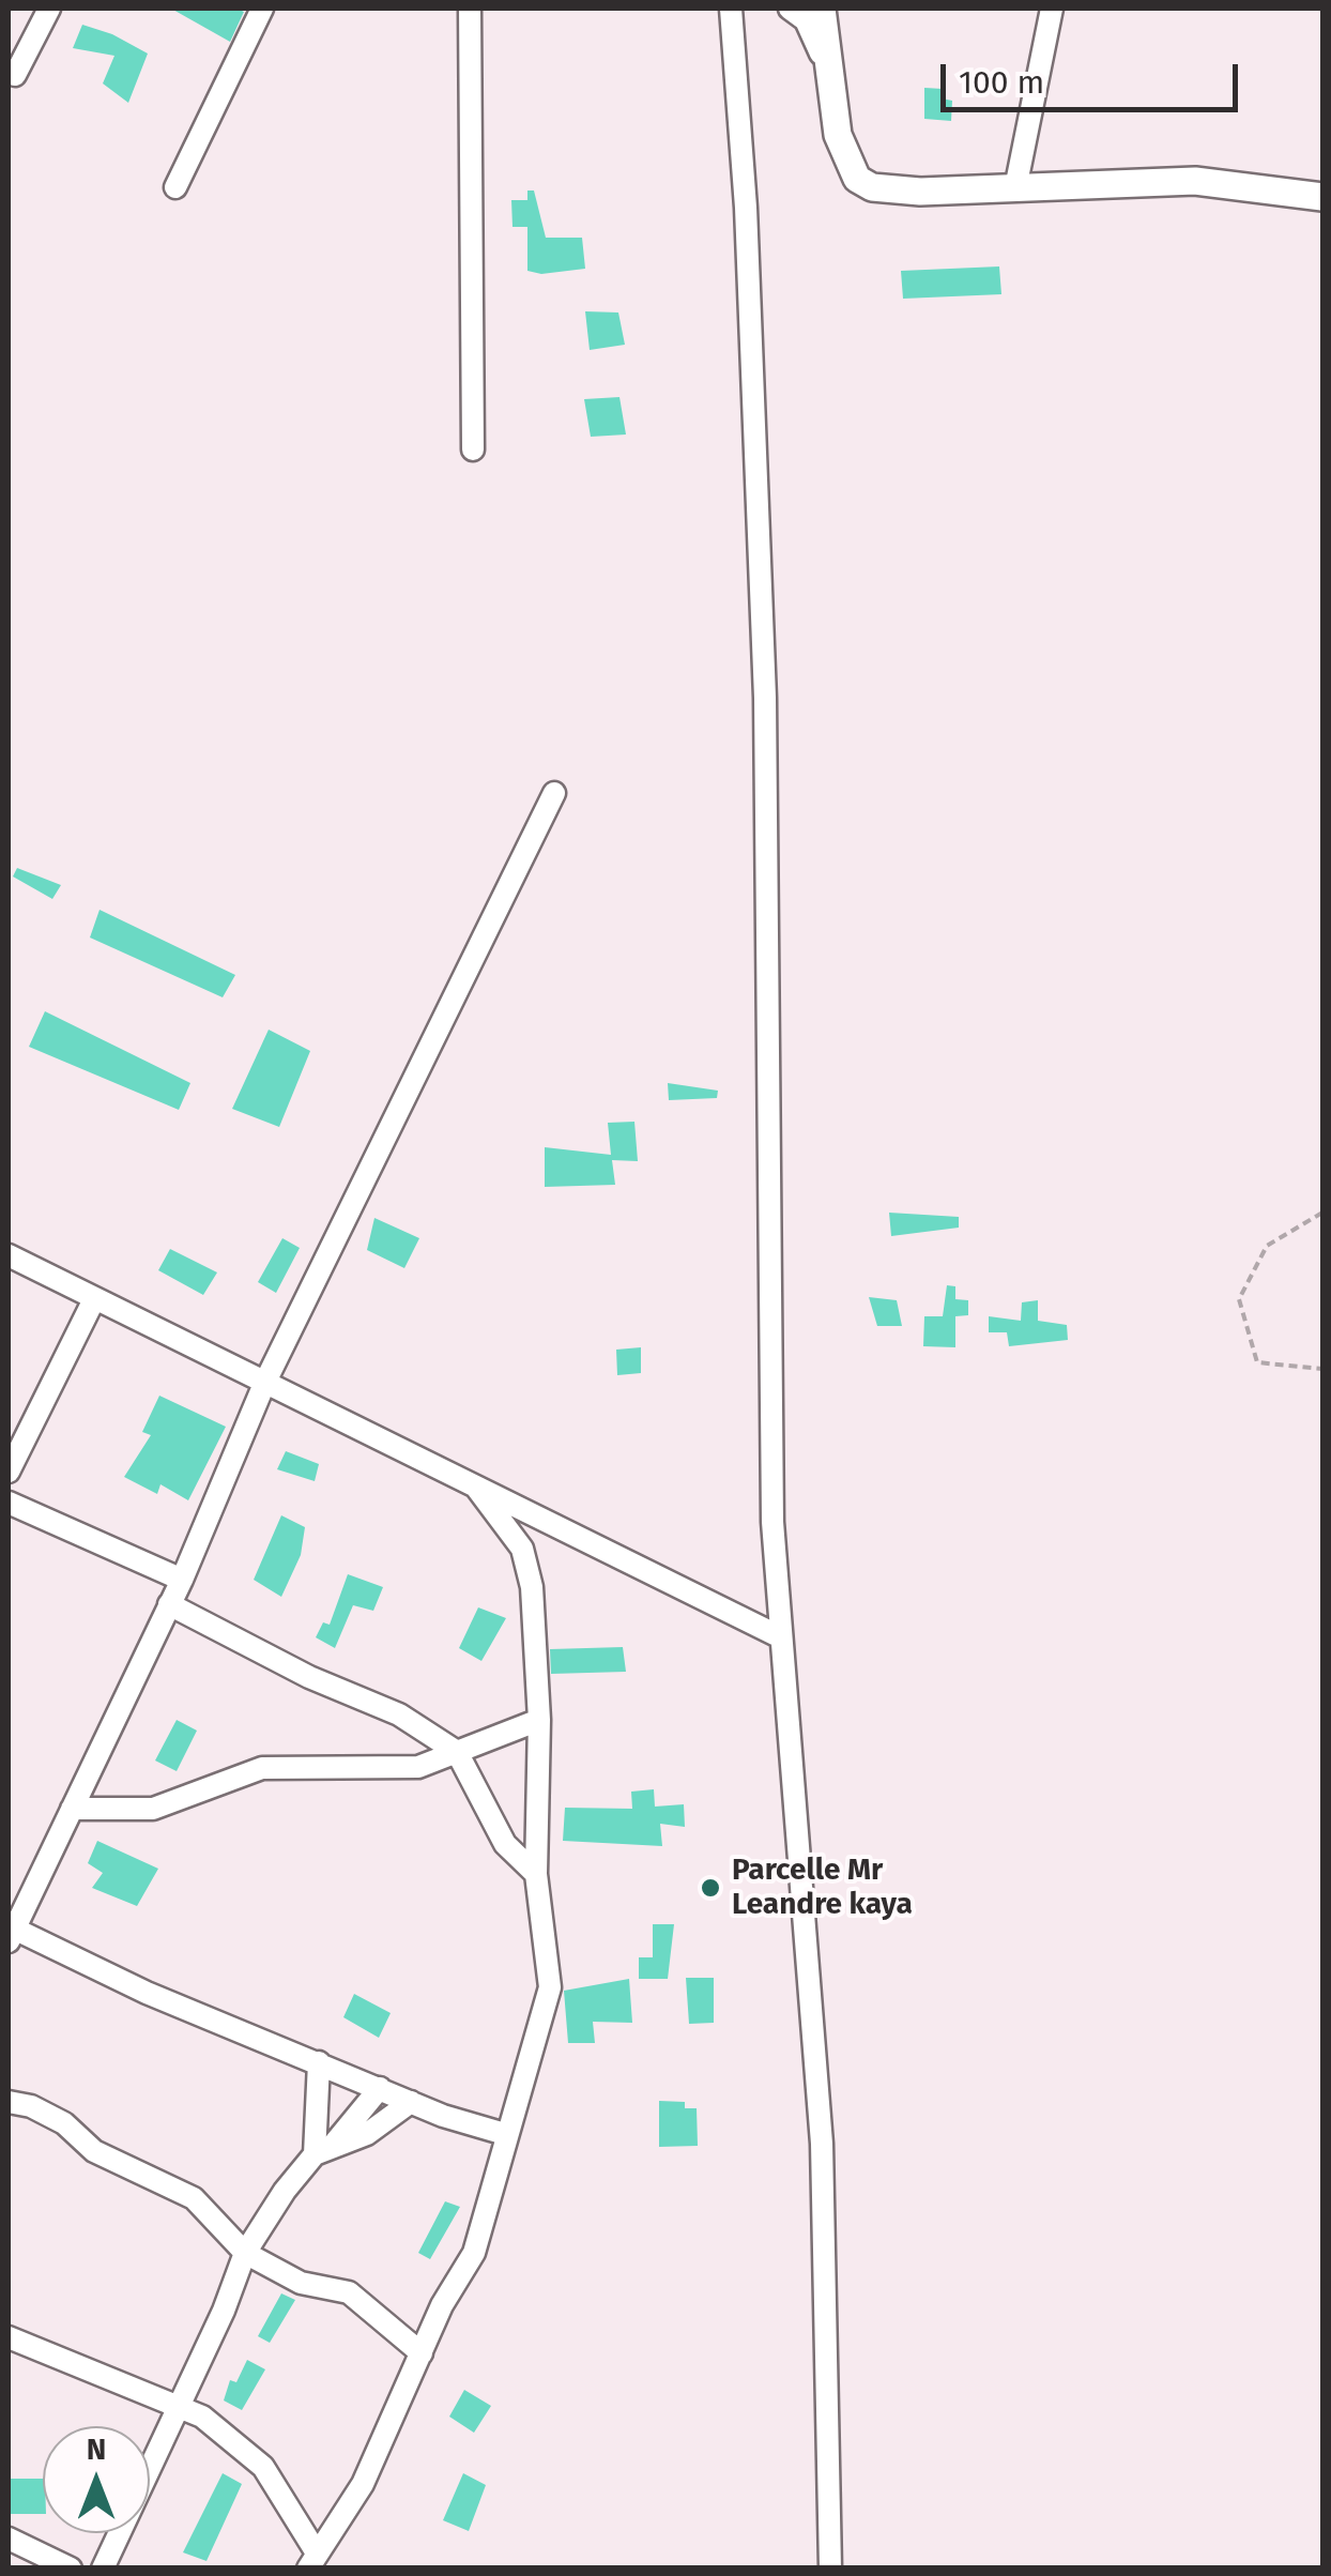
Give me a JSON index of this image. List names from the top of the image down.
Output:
{
  "places": ["Parcelle Mr Leandre kaya"],
  "scale_bar": "100 m",
  "north": "top"
}
